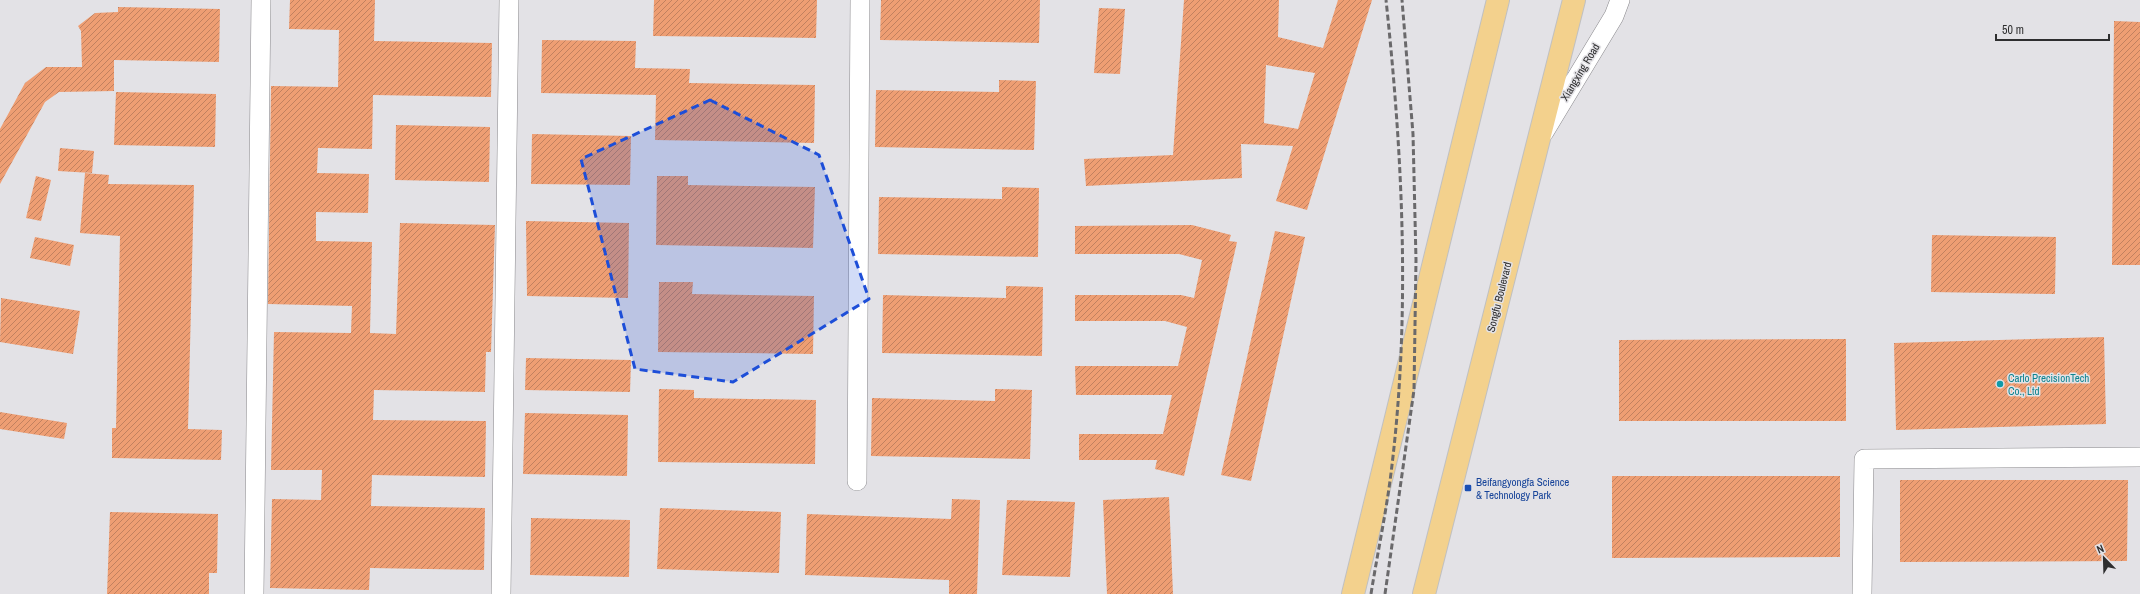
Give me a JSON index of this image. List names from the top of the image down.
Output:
{
  "streets": {
    "main road": ["Songfu Boulevard"],
    "street": ["Xiangxing Road"]
  },
  "crossings": [
    ["Xiangxing Road", "Songfu Boulevard"]
  ],
  "places": {
    "other": ["Carlo PrecisionTech Co., Ltd"],
    "transit": ["Beifangyongfa Science & Technology Park"]
  },
  "scale_bar": "50 m",
  "north": "top left"
}
